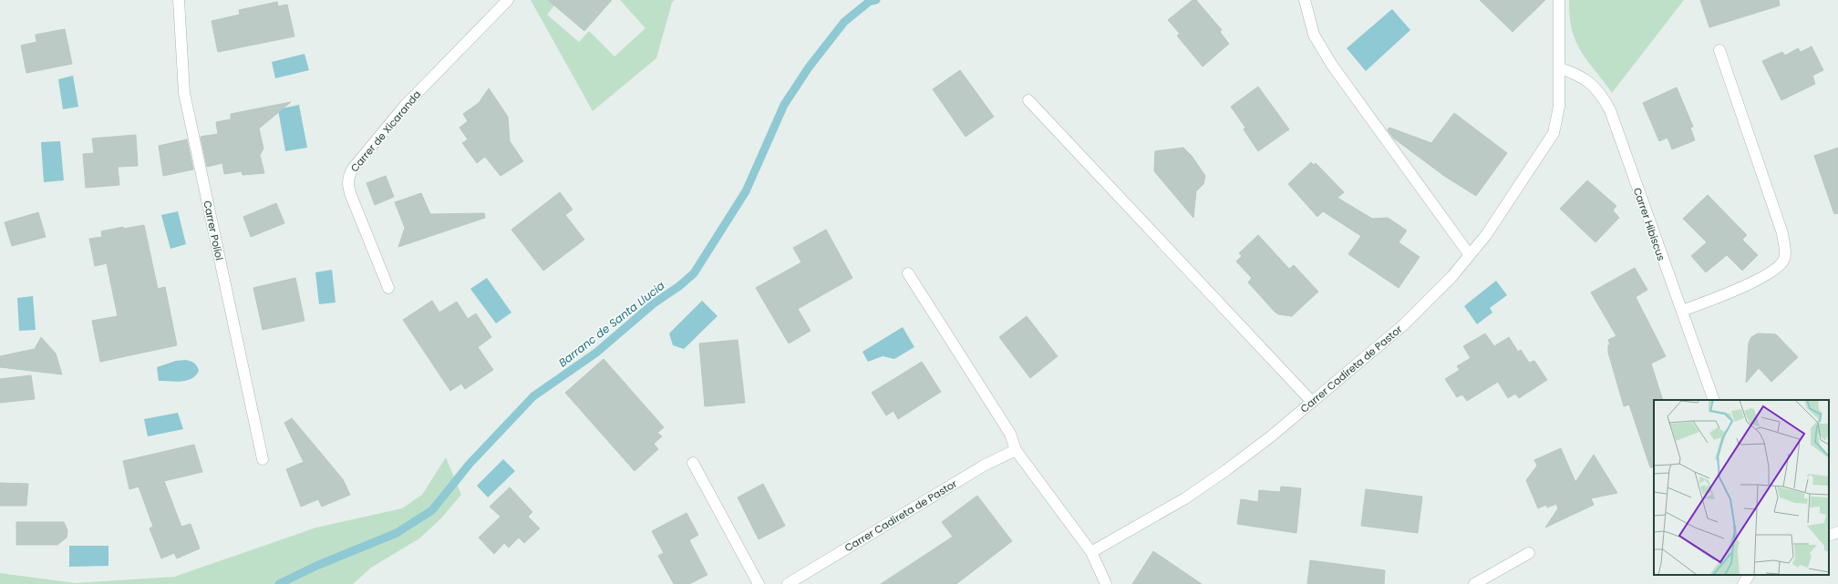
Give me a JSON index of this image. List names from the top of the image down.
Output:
{
  "streets": {
    "street": [
      "Carrer de Xicaranda",
      "Carrer Hibiscus",
      "Carrer Poliol",
      "Carrer Cadireta de Pastor"
    ]
  },
  "crossings": [
    ["Carrer Hibiscus", "Carrer Cadireta de Pastor"]
  ],
  "water": ["Barranc de Santa Llucia"]
}
